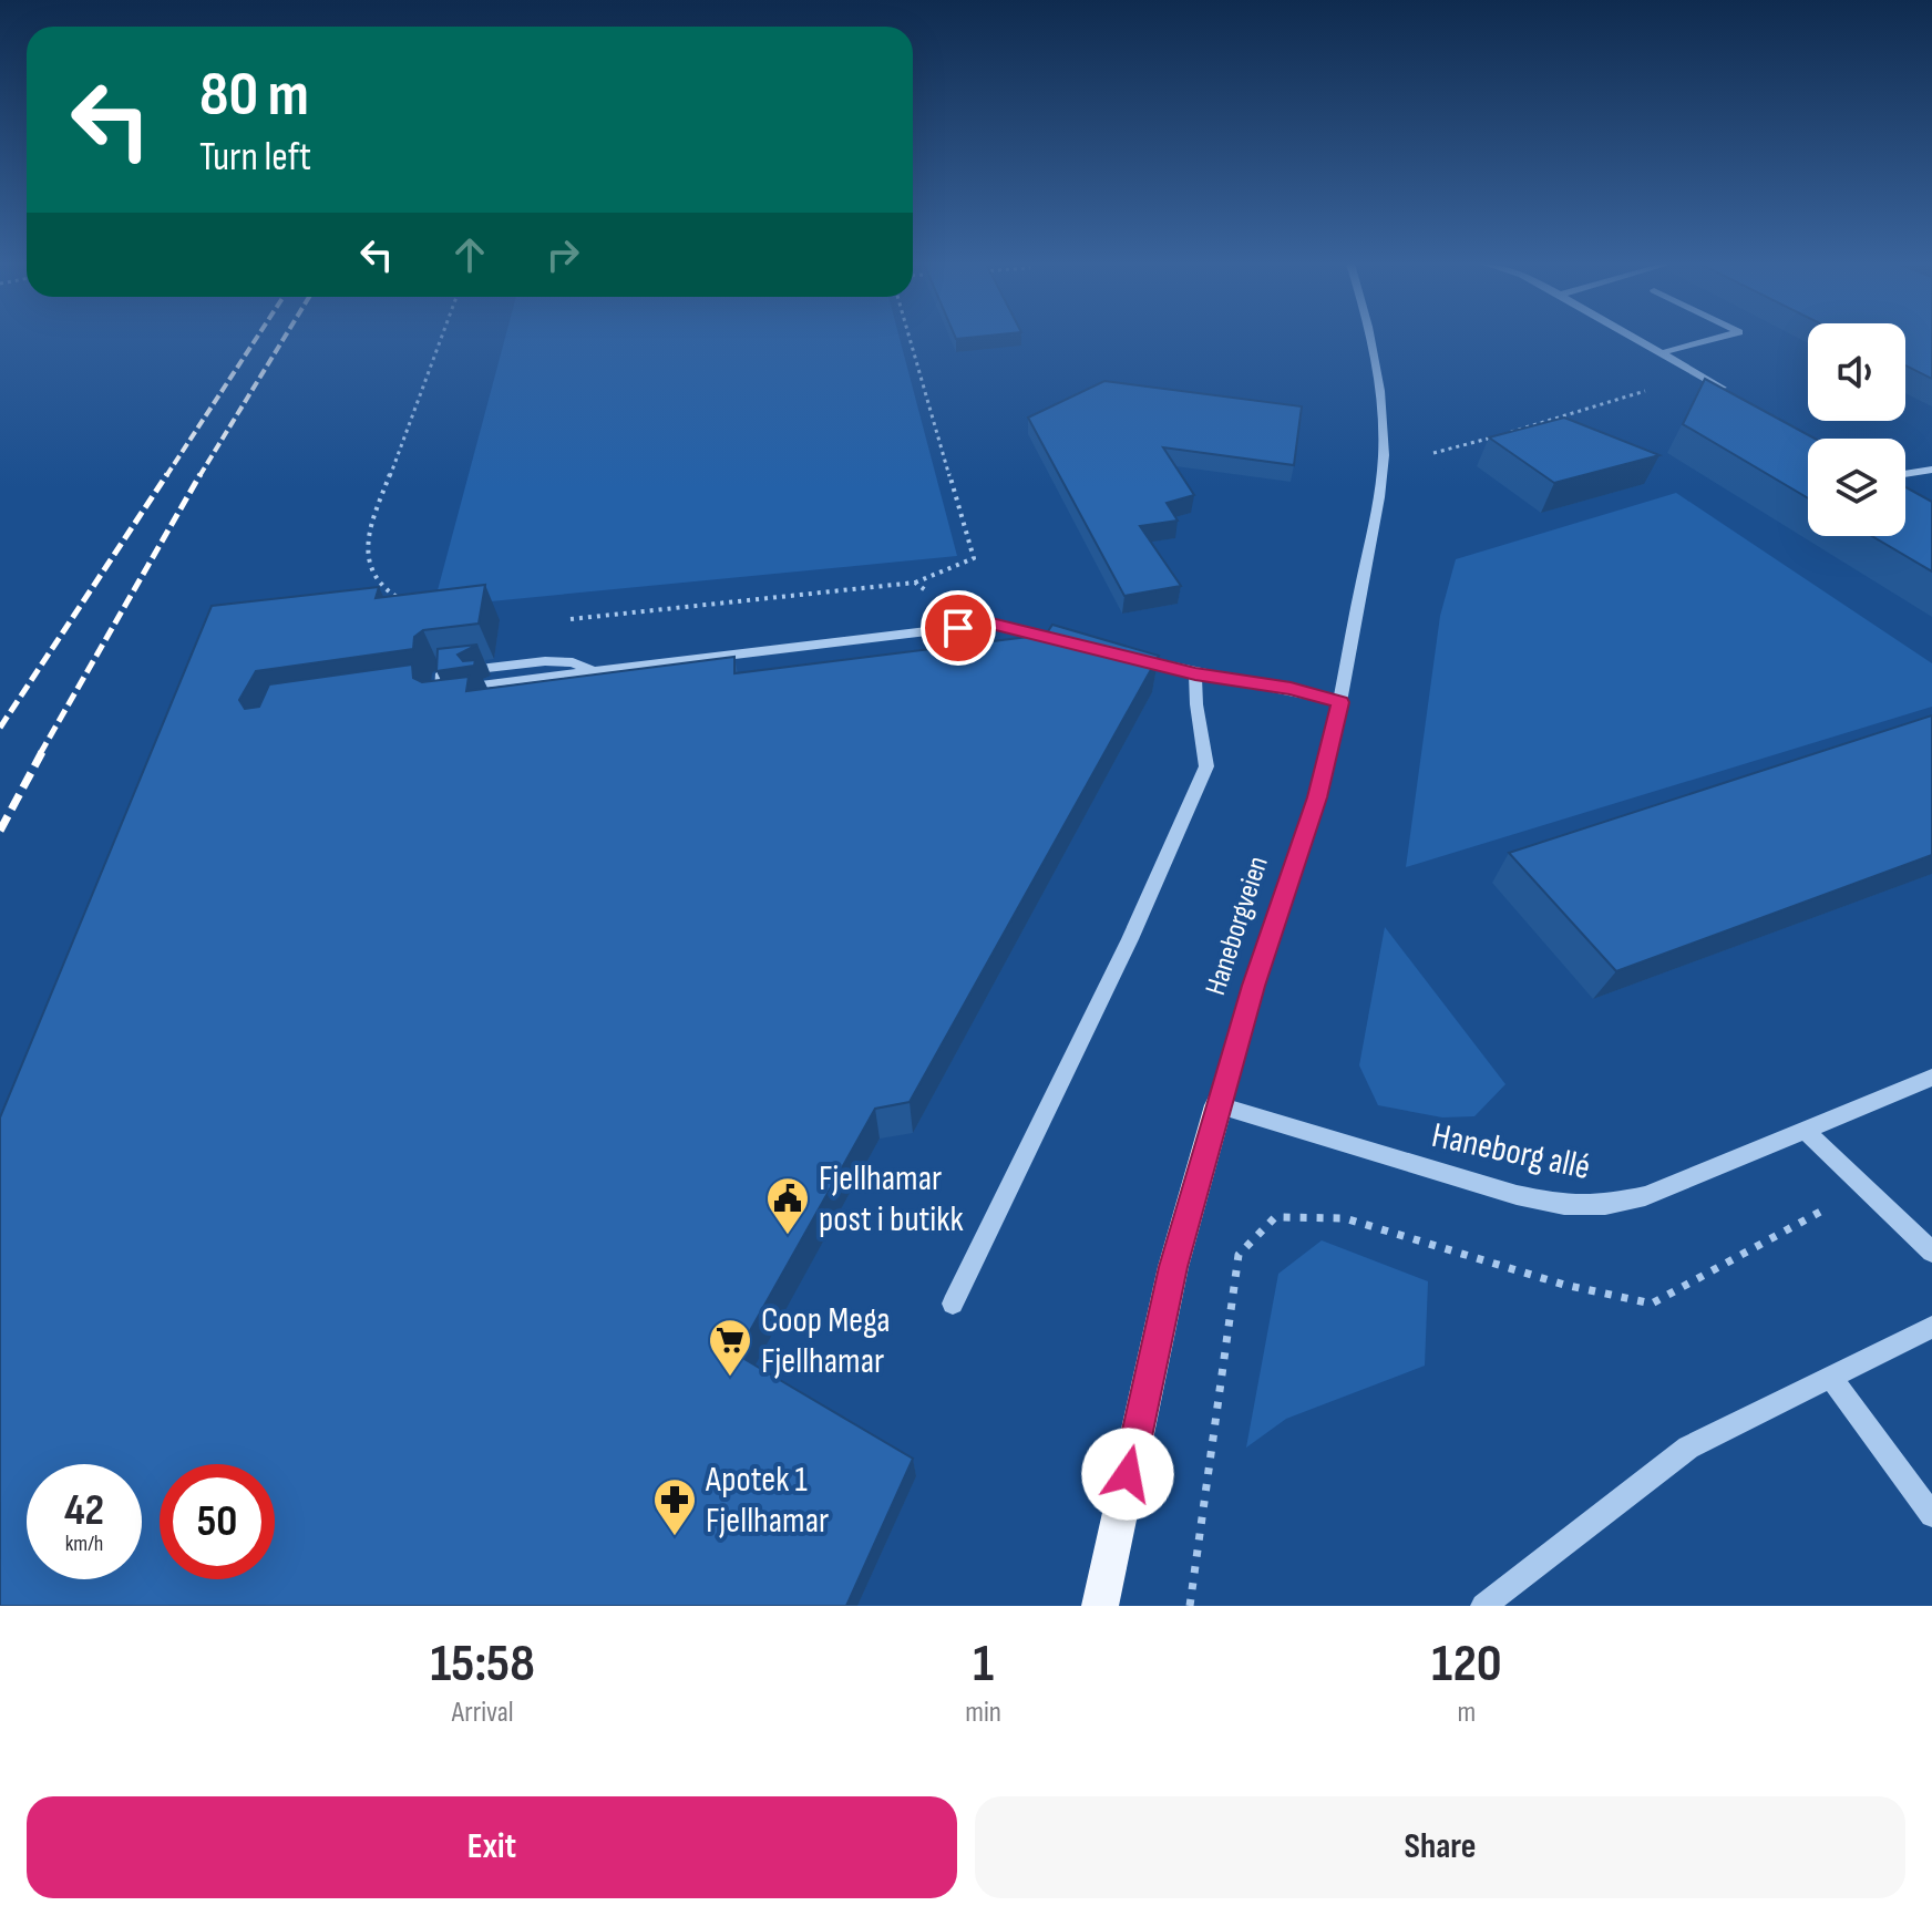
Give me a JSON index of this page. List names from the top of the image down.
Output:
{
  "streets": {
    "main road": ["Haneborgveien"],
    "street": ["Haneborg allé"]
  },
  "crossings": [
    ["Haneborgveien", "Haneborg allé"]
  ],
  "places": {
    "public building": ["Fjellhamar post i butikk"],
    "supermarket": ["Coop Mega Fjellhamar"],
    "pharmacy": ["Apotek 1 Fjellhamar"]
  },
  "page": {
    "turn": ["80 m", "Turn left"],
    "speed": "42 km/h",
    "limit": "50",
    "eta": [
      "15:58",
      "Arrival",
      "1",
      "min",
      "120",
      "m"
    ],
    "buttons": ["Exit", "Share"]
  }
}
